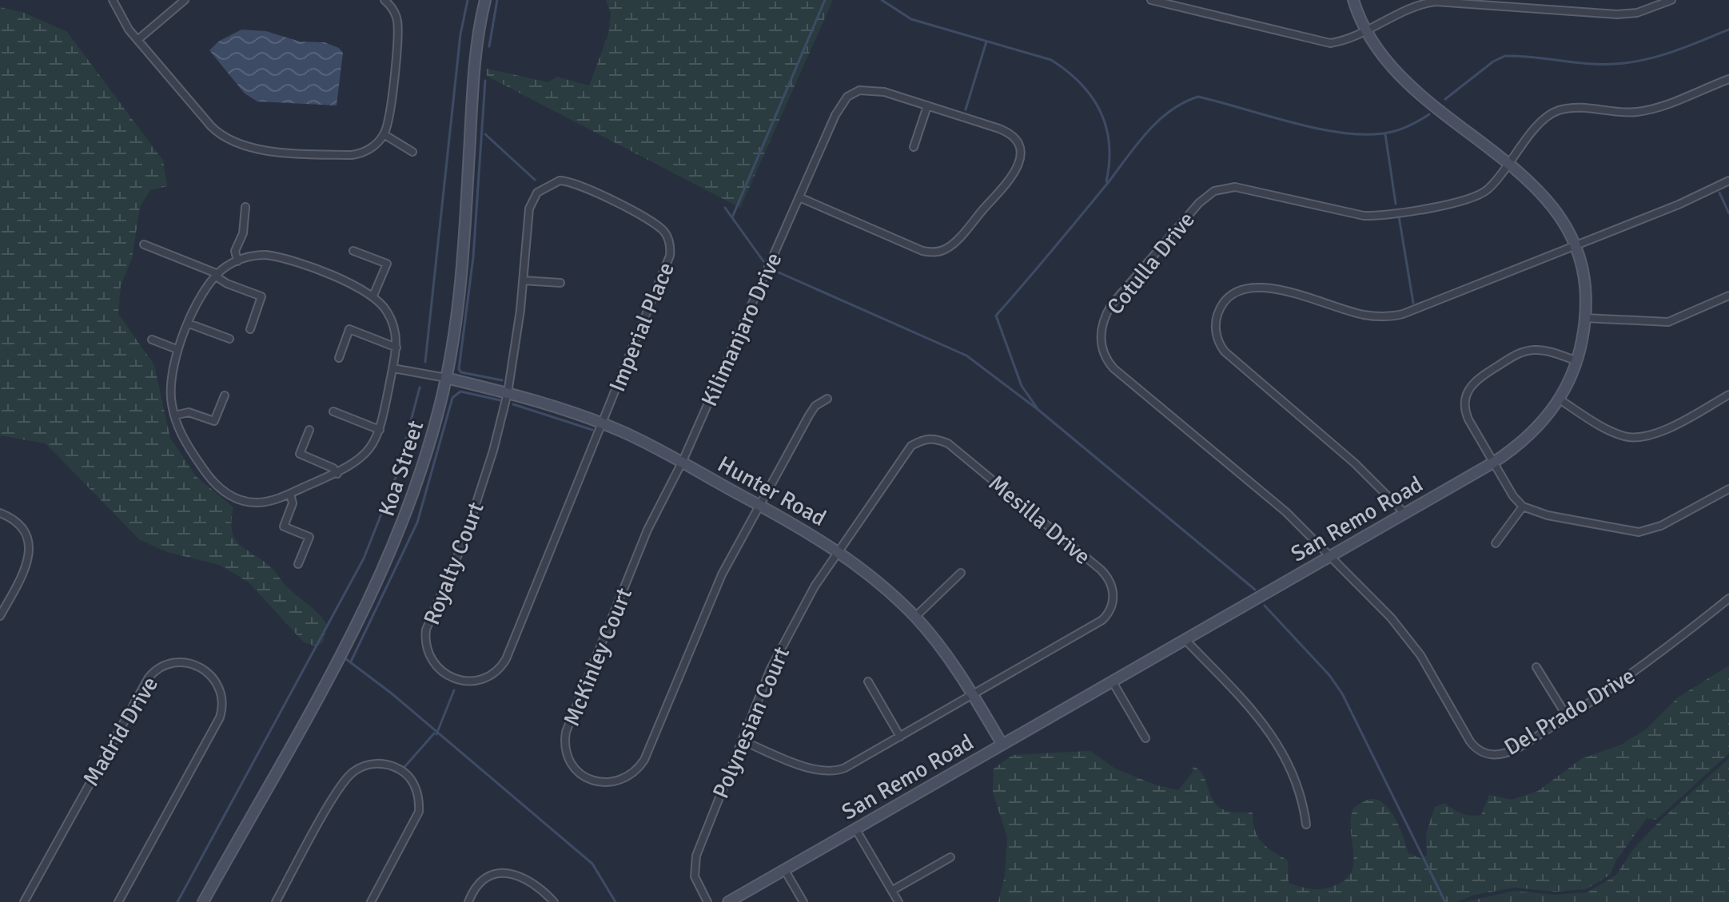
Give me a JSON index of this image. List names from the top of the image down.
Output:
{
  "streets": {
    "street": [
      "Cotulla Drive",
      "Imperial Place",
      "Kilimanjaro Drive",
      "Koa Street",
      "Hunter Road",
      "San Remo Road",
      "Mesilla Drive",
      "Royalty Court",
      "McKinley Court",
      "Del Prado Drive",
      "Polynesian Court",
      "Madrid Drive"
    ]
  },
  "crossings": [
    ["Cotulla Drive", "San Remo Road"],
    ["Cotulla Drive", "Del Prado Drive"],
    ["Imperial Place", "Hunter Road"],
    ["Imperial Place", "Royalty Court"],
    ["Kilimanjaro Drive", "Hunter Road"],
    ["Kilimanjaro Drive", "McKinley Court"],
    ["Koa Street", "Hunter Road"],
    ["Hunter Road", "San Remo Road"],
    ["Hunter Road", "Mesilla Drive"],
    ["Hunter Road", "Royalty Court"],
    ["Hunter Road", "McKinley Court"],
    ["Hunter Road", "Polynesian Court"],
    ["San Remo Road", "Del Prado Drive"],
    ["Mesilla Drive", "Polynesian Court"]
  ]
}
